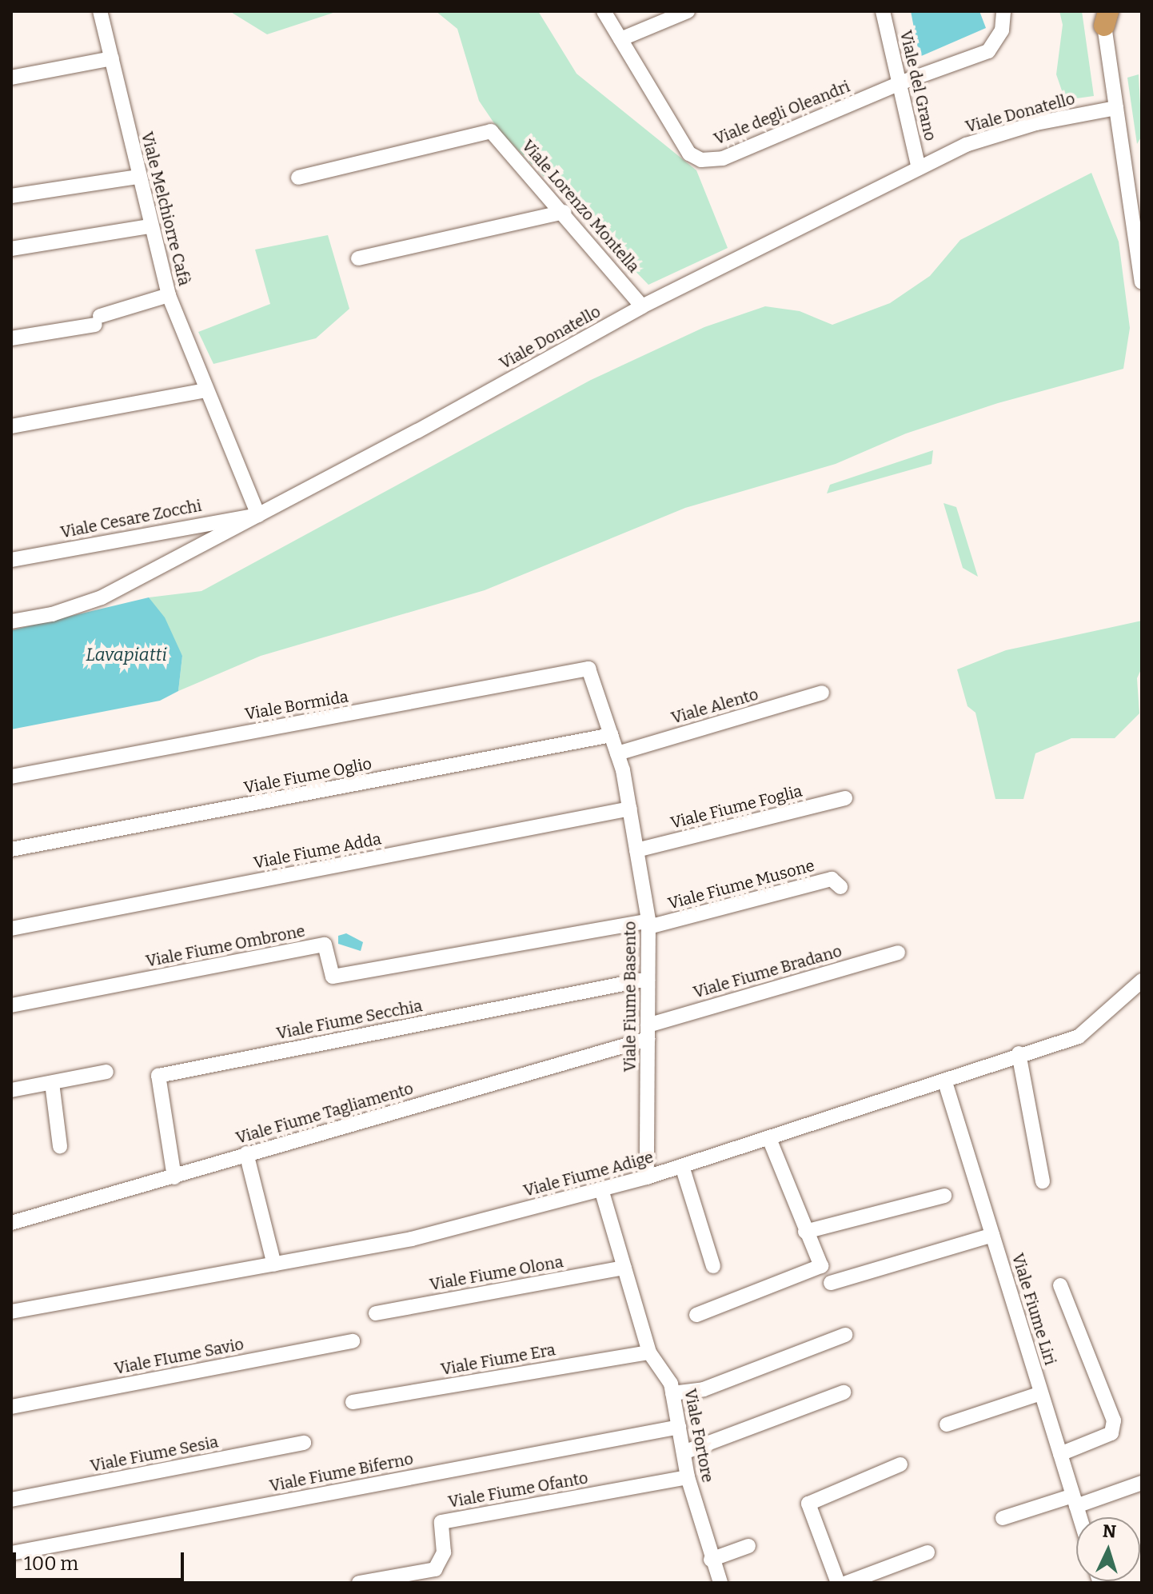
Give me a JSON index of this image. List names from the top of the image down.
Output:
{
  "streets": {
    "street": [
      "Viale del Grano",
      "Viale degli Oleandri",
      "Viale Donatello",
      "Viale Lorenzo Montella",
      "Viale Melchiorre Cafà",
      "Viale Cesare Zocchi",
      "Viale Bormida",
      "Viale Alento",
      "Viale Fiume Oglio",
      "Viale Fiume Foglia",
      "Viale Fiume Adda",
      "Viale Fiume Musone",
      "Viale Fiume Ombrone",
      "Viale Fiume Bradano",
      "Viale Fiume Basento",
      "Viale Fiume Secchia",
      "Viale Fiume Tagliamento",
      "Viale Fiume Adige",
      "Viale Fiume Olona",
      "Viale Fiume Liri",
      "Viale FIume Savio",
      "Viale Fiume Era",
      "Viale Fortore",
      "Viale Fiume Sesia",
      "Viale Fiume Biferno",
      "Viale Fiume Ofanto"
    ]
  },
  "crossings": [
    ["Viale del Grano", "Viale degli Oleandri"],
    ["Viale del Grano", "Viale Donatello"],
    ["Viale Donatello", "Viale Lorenzo Montella"],
    ["Viale Donatello", "Viale Melchiorre Cafà"],
    ["Viale Donatello", "Viale Cesare Zocchi"],
    ["Viale Melchiorre Cafà", "Viale Cesare Zocchi"],
    ["Viale Bormida", "Viale Fiume Basento"],
    ["Viale Alento", "Viale Fiume Basento"],
    ["Viale Fiume Oglio", "Viale Fiume Basento"],
    ["Viale Fiume Foglia", "Viale Fiume Basento"],
    ["Viale Fiume Adda", "Viale Fiume Basento"],
    ["Viale Fiume Musone", "Viale Fiume Ombrone"],
    ["Viale Fiume Musone", "Viale Fiume Basento"],
    ["Viale Fiume Ombrone", "Viale Fiume Basento"],
    ["Viale Fiume Bradano", "Viale Fiume Basento"],
    ["Viale Fiume Bradano", "Viale Fiume Tagliamento"],
    ["Viale Fiume Basento", "Viale Fiume Secchia"],
    ["Viale Fiume Basento", "Viale Fiume Tagliamento"],
    ["Viale Fiume Basento", "Viale Fiume Adige"],
    ["Viale Fiume Secchia", "Viale Fiume Tagliamento"],
    ["Viale Fiume Adige", "Viale Fiume Liri"],
    ["Viale Fiume Adige", "Viale Fortore"],
    ["Viale Fiume Olona", "Viale Fortore"],
    ["Viale Fiume Era", "Viale Fortore"],
    ["Viale Fortore", "Viale Fiume Biferno"],
    ["Viale Fortore", "Viale Fiume Ofanto"]
  ],
  "water": ["Lavapiatti"],
  "scale_bar": "100 m",
  "north": "top"
}
